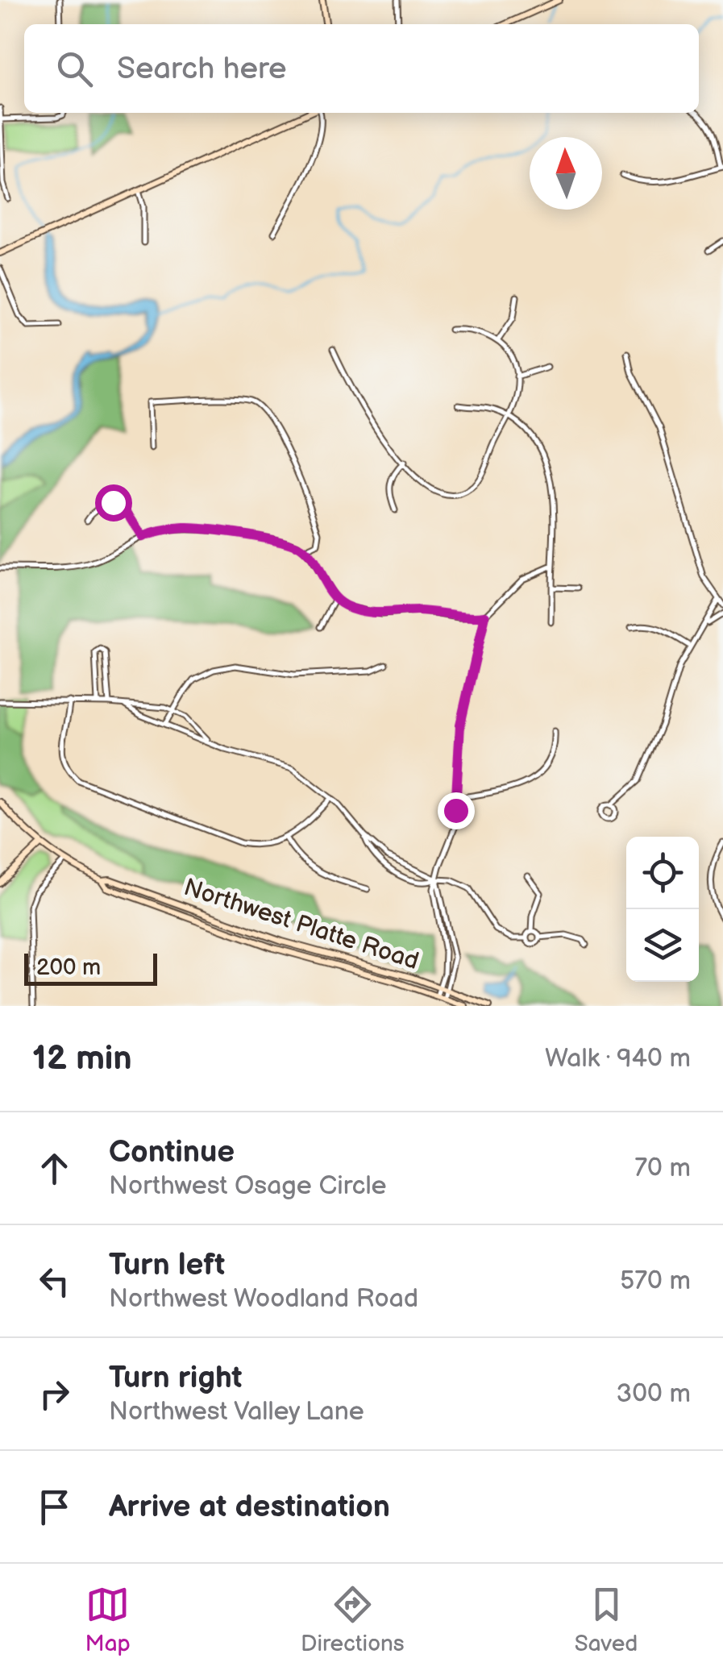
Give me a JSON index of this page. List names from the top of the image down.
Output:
{
  "streets": {
    "main road": ["Northwest Platte Road"]
  },
  "scale_bar": "200 m",
  "north": "top",
  "page": {
    "search": "Search here",
    "scale": "200 m",
    "heading": ["12 min", "Walk · 940 m"],
    "list": [
      ["Continue", "Northwest Osage Circle", "70 m"],
      ["Turn left", "Northwest Woodland Road", "570 m"],
      ["Turn right", "Northwest Valley Lane", "300 m"],
      "Arrive at destination"
    ],
    "nav": ["Map", "Directions", "Saved"]
  }
}
